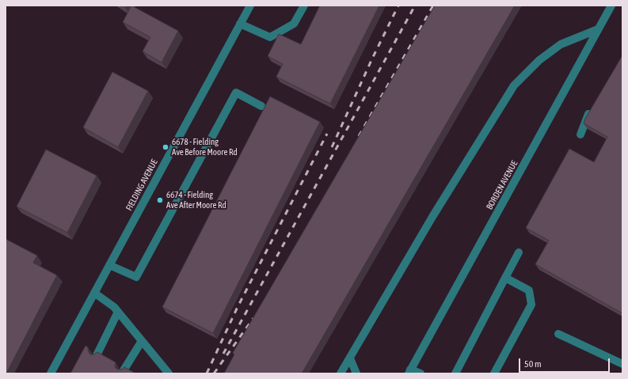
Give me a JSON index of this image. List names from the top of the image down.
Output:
{
  "streets": {
    "street": ["FIELDING AVENUE", "BORDEN AVENUE"]
  },
  "places": ["6678 - Fielding Ave Before Moore Rd", "6674 - Fielding Ave After Moore Rd"],
  "scale_bar": "50 m"
}
